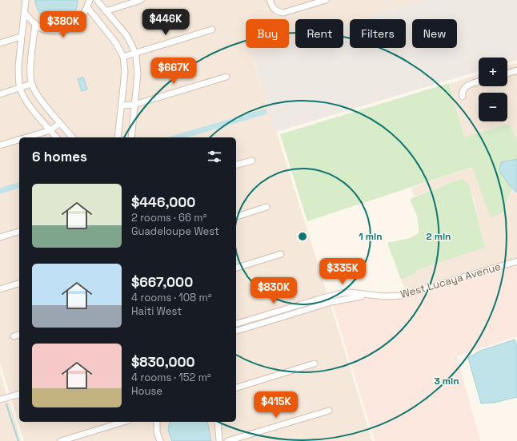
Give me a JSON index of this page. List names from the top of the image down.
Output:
{
  "streets": {
    "street": ["West Lucaya Avenue"]
  },
  "page": {
    "price": [
      "$446K",
      "$380K",
      "$667K",
      "$335K",
      "$830K",
      "$415K"
    ],
    "chip": [
      "Buy",
      "Rent",
      "Filters",
      "New"
    ],
    "map_buttons": ["+", "−"],
    "heading": "6 homes",
    "list": [
      {
        "name": "$446,000",
        "note": "2 rooms · 66 m² · Guadeloupe West"
      },
      {
        "name": "$667,000",
        "note": "4 rooms · 108 m² · Haiti West"
      },
      {
        "name": "$830,000",
        "note": "4 rooms · 152 m² · House"
      }
    ]
  },
  "rings": ["1 min", "2 min", "3 min"]
}
